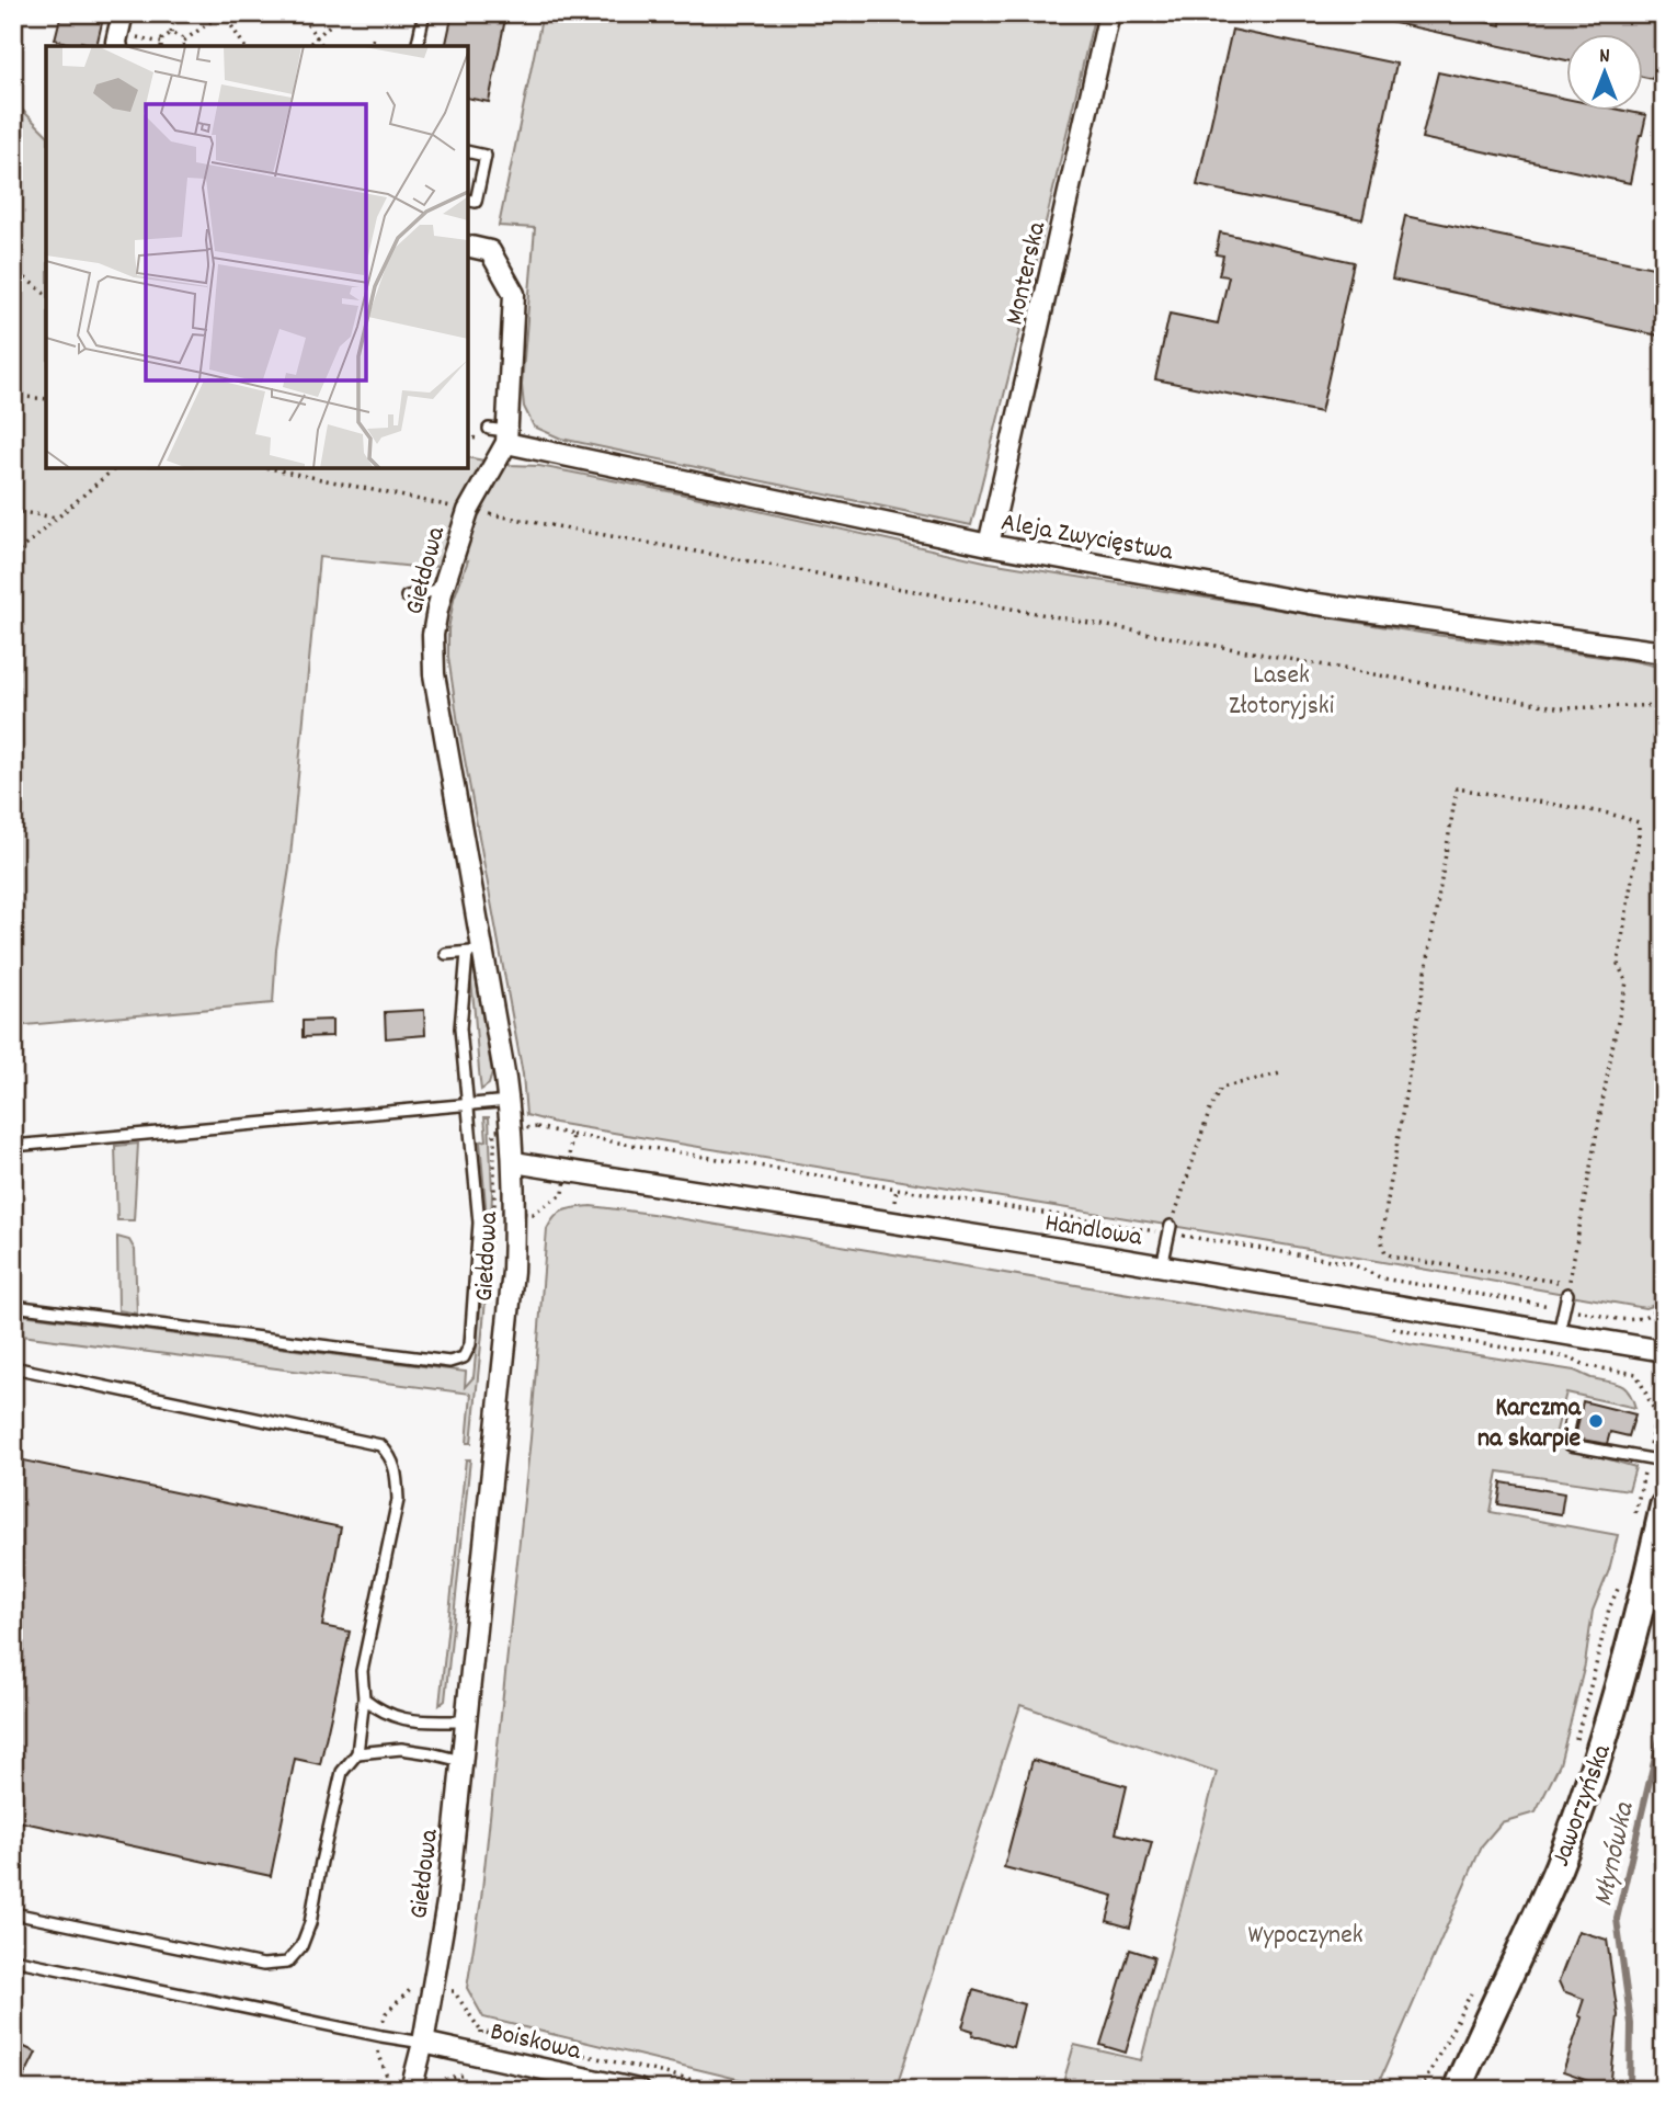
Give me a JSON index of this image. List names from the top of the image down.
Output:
{
  "streets": {
    "street": [
      "Monterska",
      "Aleja Zwycięstwa",
      "Giełdowa",
      "Handlowa",
      "Jaworzyńska",
      "Boiskowa"
    ]
  },
  "crossings": [
    ["Monterska", "Aleja Zwycięstwa"],
    ["Aleja Zwycięstwa", "Giełdowa"],
    ["Giełdowa", "Handlowa"],
    ["Giełdowa", "Boiskowa"]
  ],
  "water": ["Młynówka"],
  "parks": ["Lasek Złotoryjski", "Wypoczynek"],
  "places": ["Karczma na skarpie"],
  "north": "top"
}
